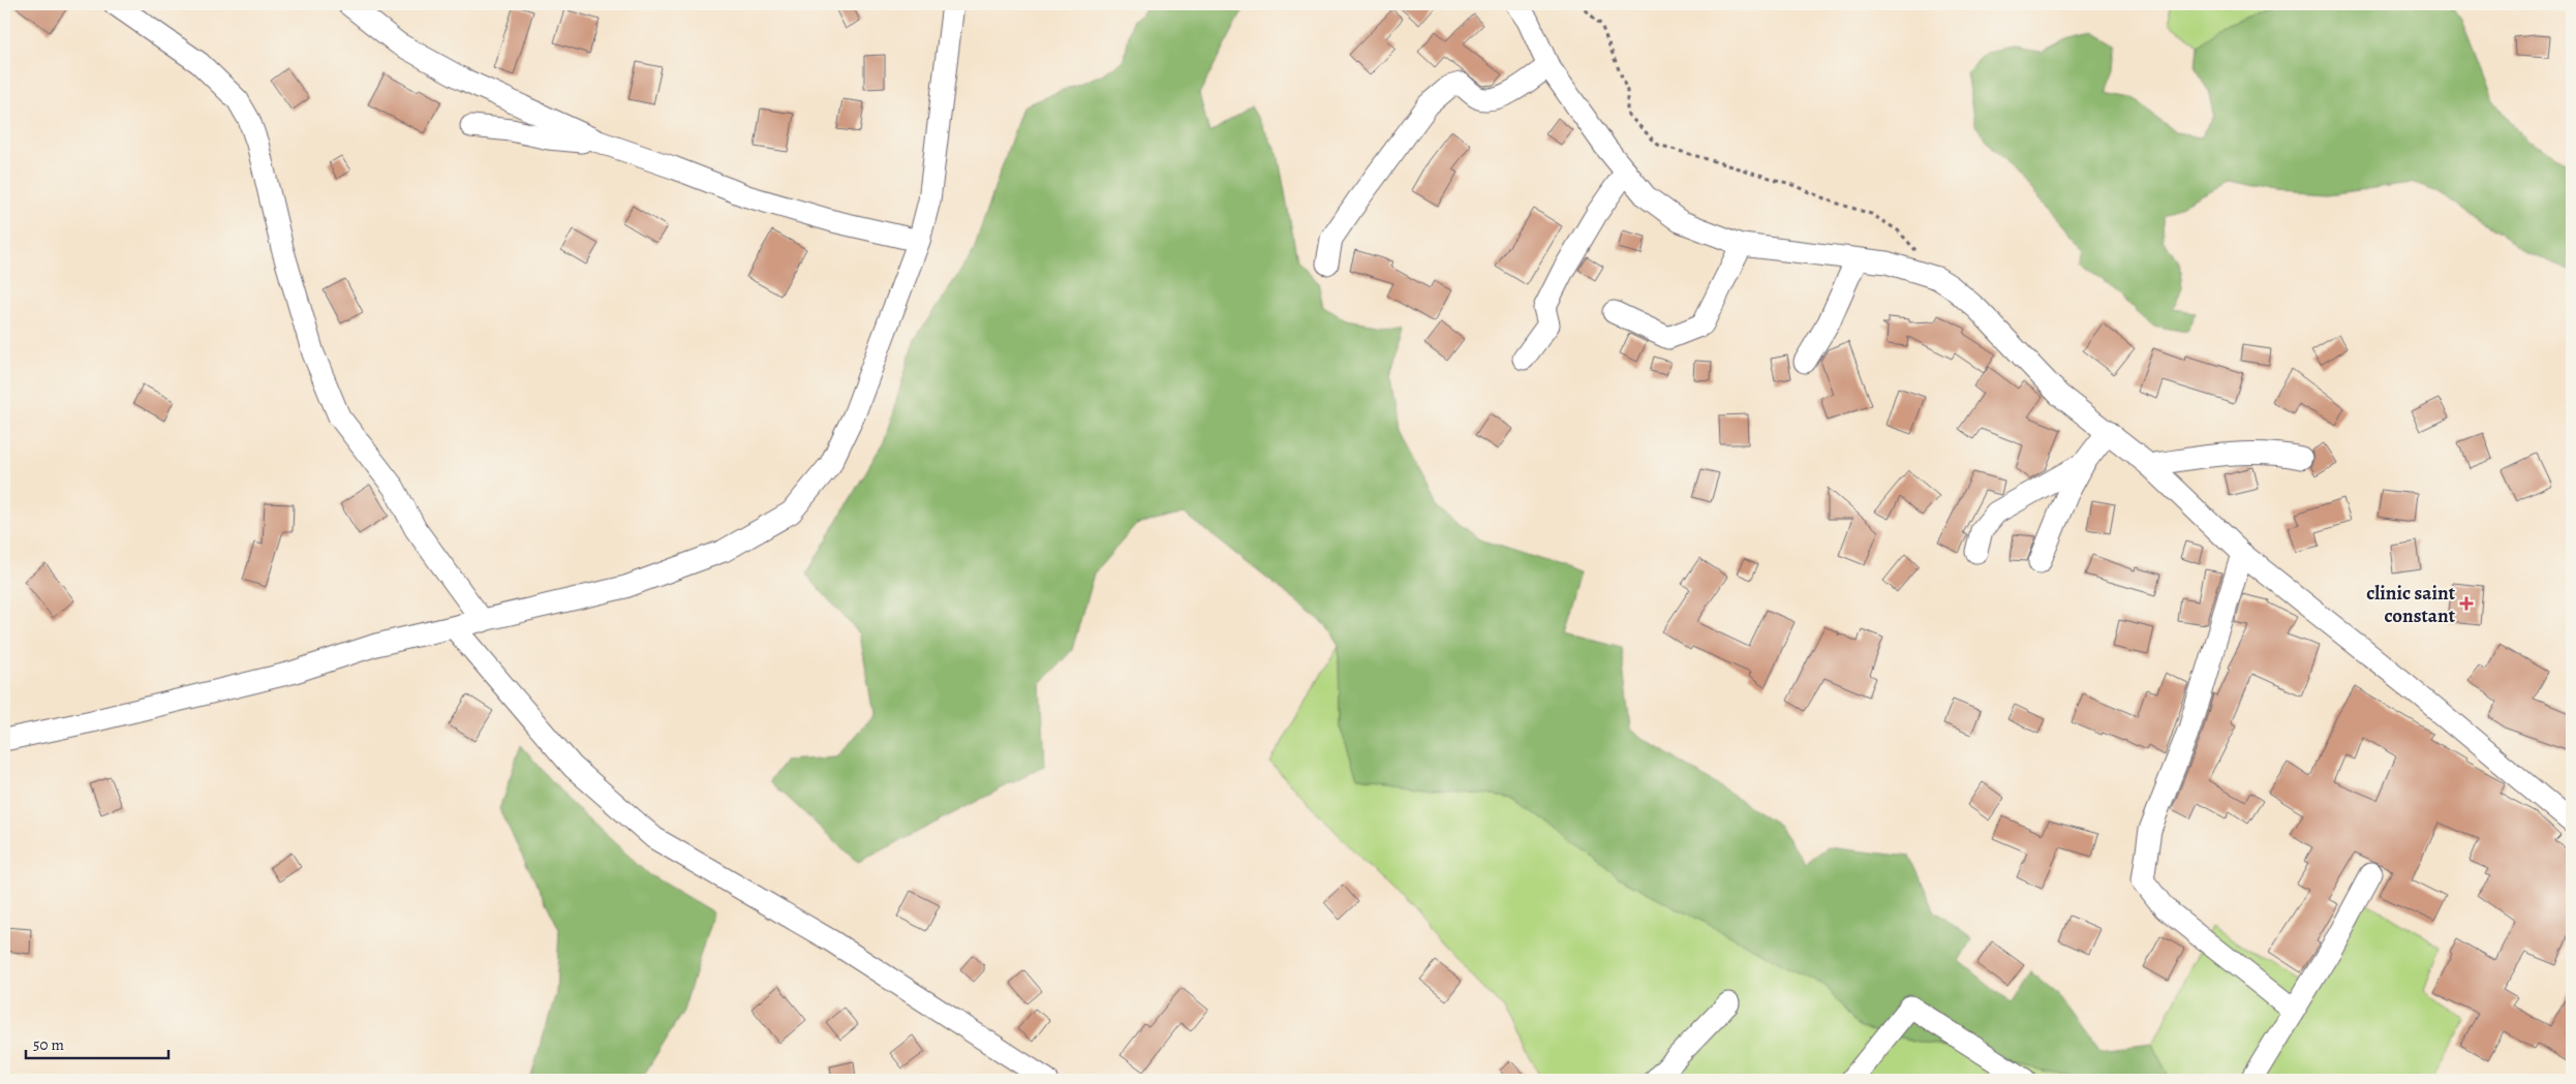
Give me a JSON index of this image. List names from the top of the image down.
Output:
{
  "places": {
    "health": ["clinic saint constant"]
  },
  "scale_bar": "50 m"
}
